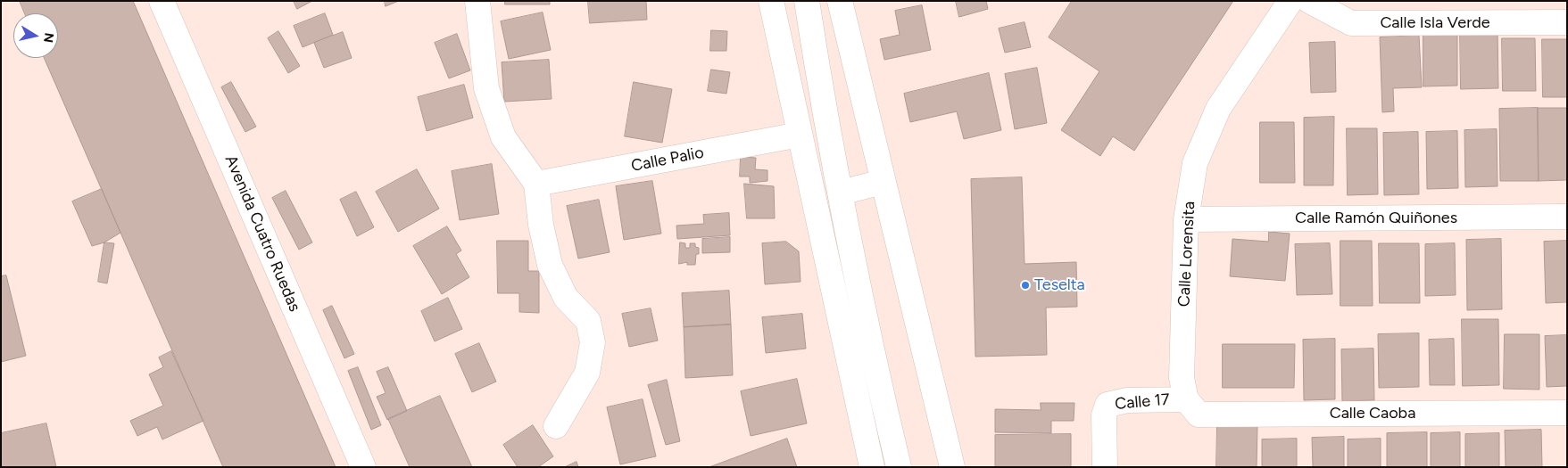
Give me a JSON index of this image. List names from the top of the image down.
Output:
{
  "streets": {
    "street": [
      "Calle Isla Verde",
      "Calle Palio",
      "Calle Ramón Quiñones",
      "Avenida Cuatro Ruedas",
      "Calle Lorensita",
      "Calle 17",
      "Calle Caoba"
    ]
  },
  "crossings": [
    ["Calle Ramón Quiñones", "Calle Lorensita"],
    ["Calle Lorensita", "Calle 17"],
    ["Calle Lorensita", "Calle Caoba"],
    ["Calle 17", "Calle Caoba"]
  ],
  "places": ["Teselta"],
  "north": "right"
}
